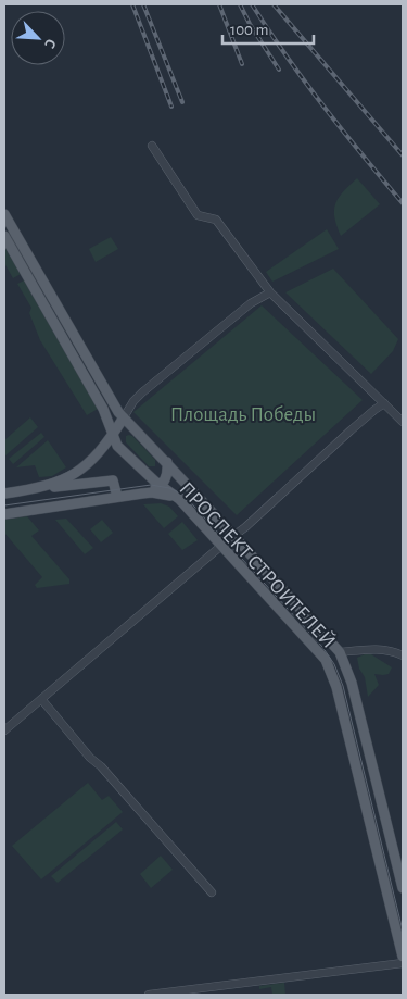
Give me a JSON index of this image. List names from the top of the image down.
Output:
{
  "streets": {
    "main road": ["ПРОСПЕКТ СТРОИТЕЛЕЙ"]
  },
  "parks": ["Площадь Победы"],
  "scale_bar": "100 m",
  "north": "bottom right"
}
